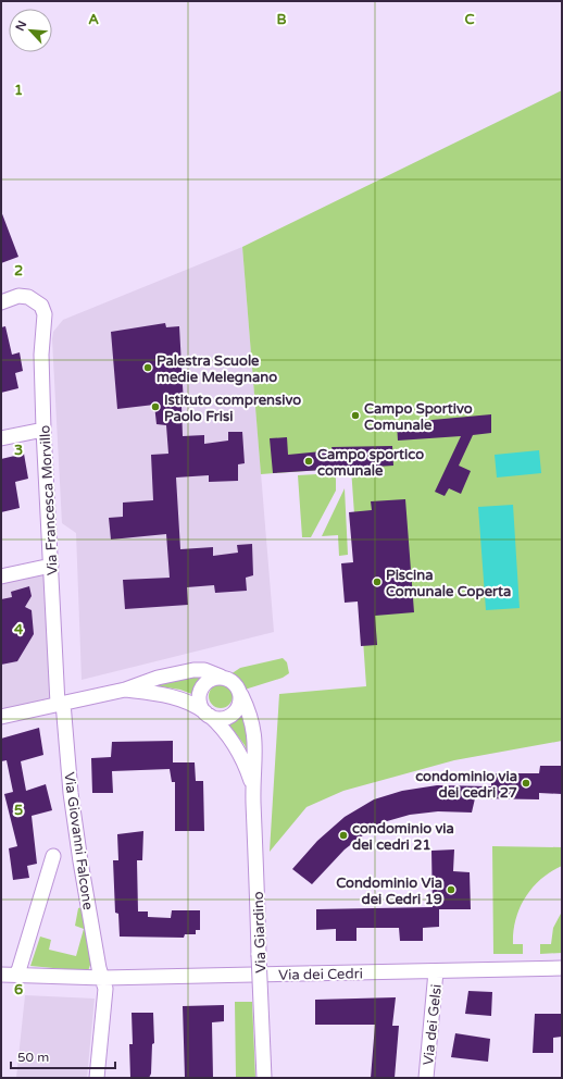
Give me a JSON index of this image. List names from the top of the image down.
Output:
{
  "streets": {
    "street": [
      "Via Francesca Morvillo",
      "Via Giovanni Falcone",
      "Via Giardino",
      "Via dei Cedri",
      "Via dei Gelsi"
    ]
  },
  "crossings": [
    ["Via Francesca Morvillo", "Via Giovanni Falcone"],
    ["Via Francesca Morvillo", "Via Giardino"],
    ["Via Giovanni Falcone", "Via Giardino"],
    ["Via Giovanni Falcone", "Via dei Cedri"],
    ["Via dei Cedri", "Via dei Gelsi"]
  ],
  "places": [
    "Palestra Scuole medie Melegnano",
    "Istituto comprensivo Paolo Frisi",
    "Campo Sportivo Comunale",
    "Campo sportico comunale",
    "Piscina Comunale Coperta",
    "condominio via dei cedri 27",
    "condominio via dei cedri 21",
    "Condominio Via dei Cedri 19"
  ],
  "scale_bar": "50 m",
  "north": "top left",
  "grid": {
    "columns": ["A", "B", "C"],
    "rows": [
      "1",
      "2",
      "3",
      "4",
      "5",
      "6"
    ]
  }
}
